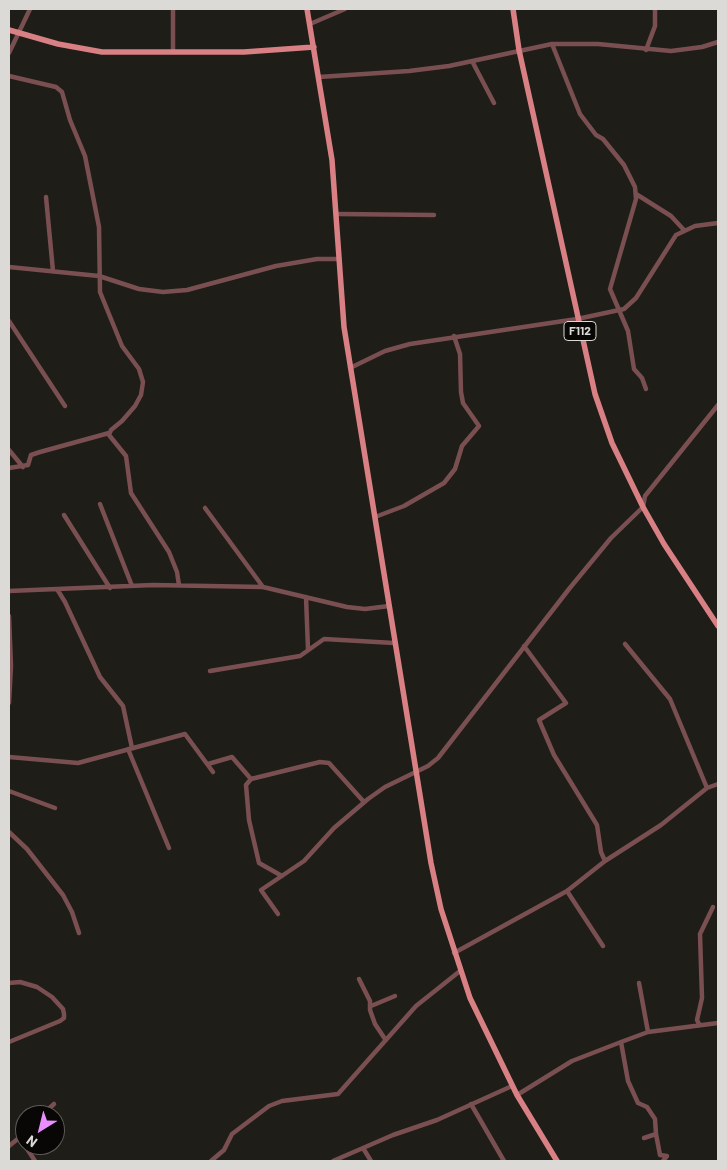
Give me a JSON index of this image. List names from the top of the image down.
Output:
{
  "streets": {
    "main road": ["F112"]
  },
  "north": "bottom left"
}
